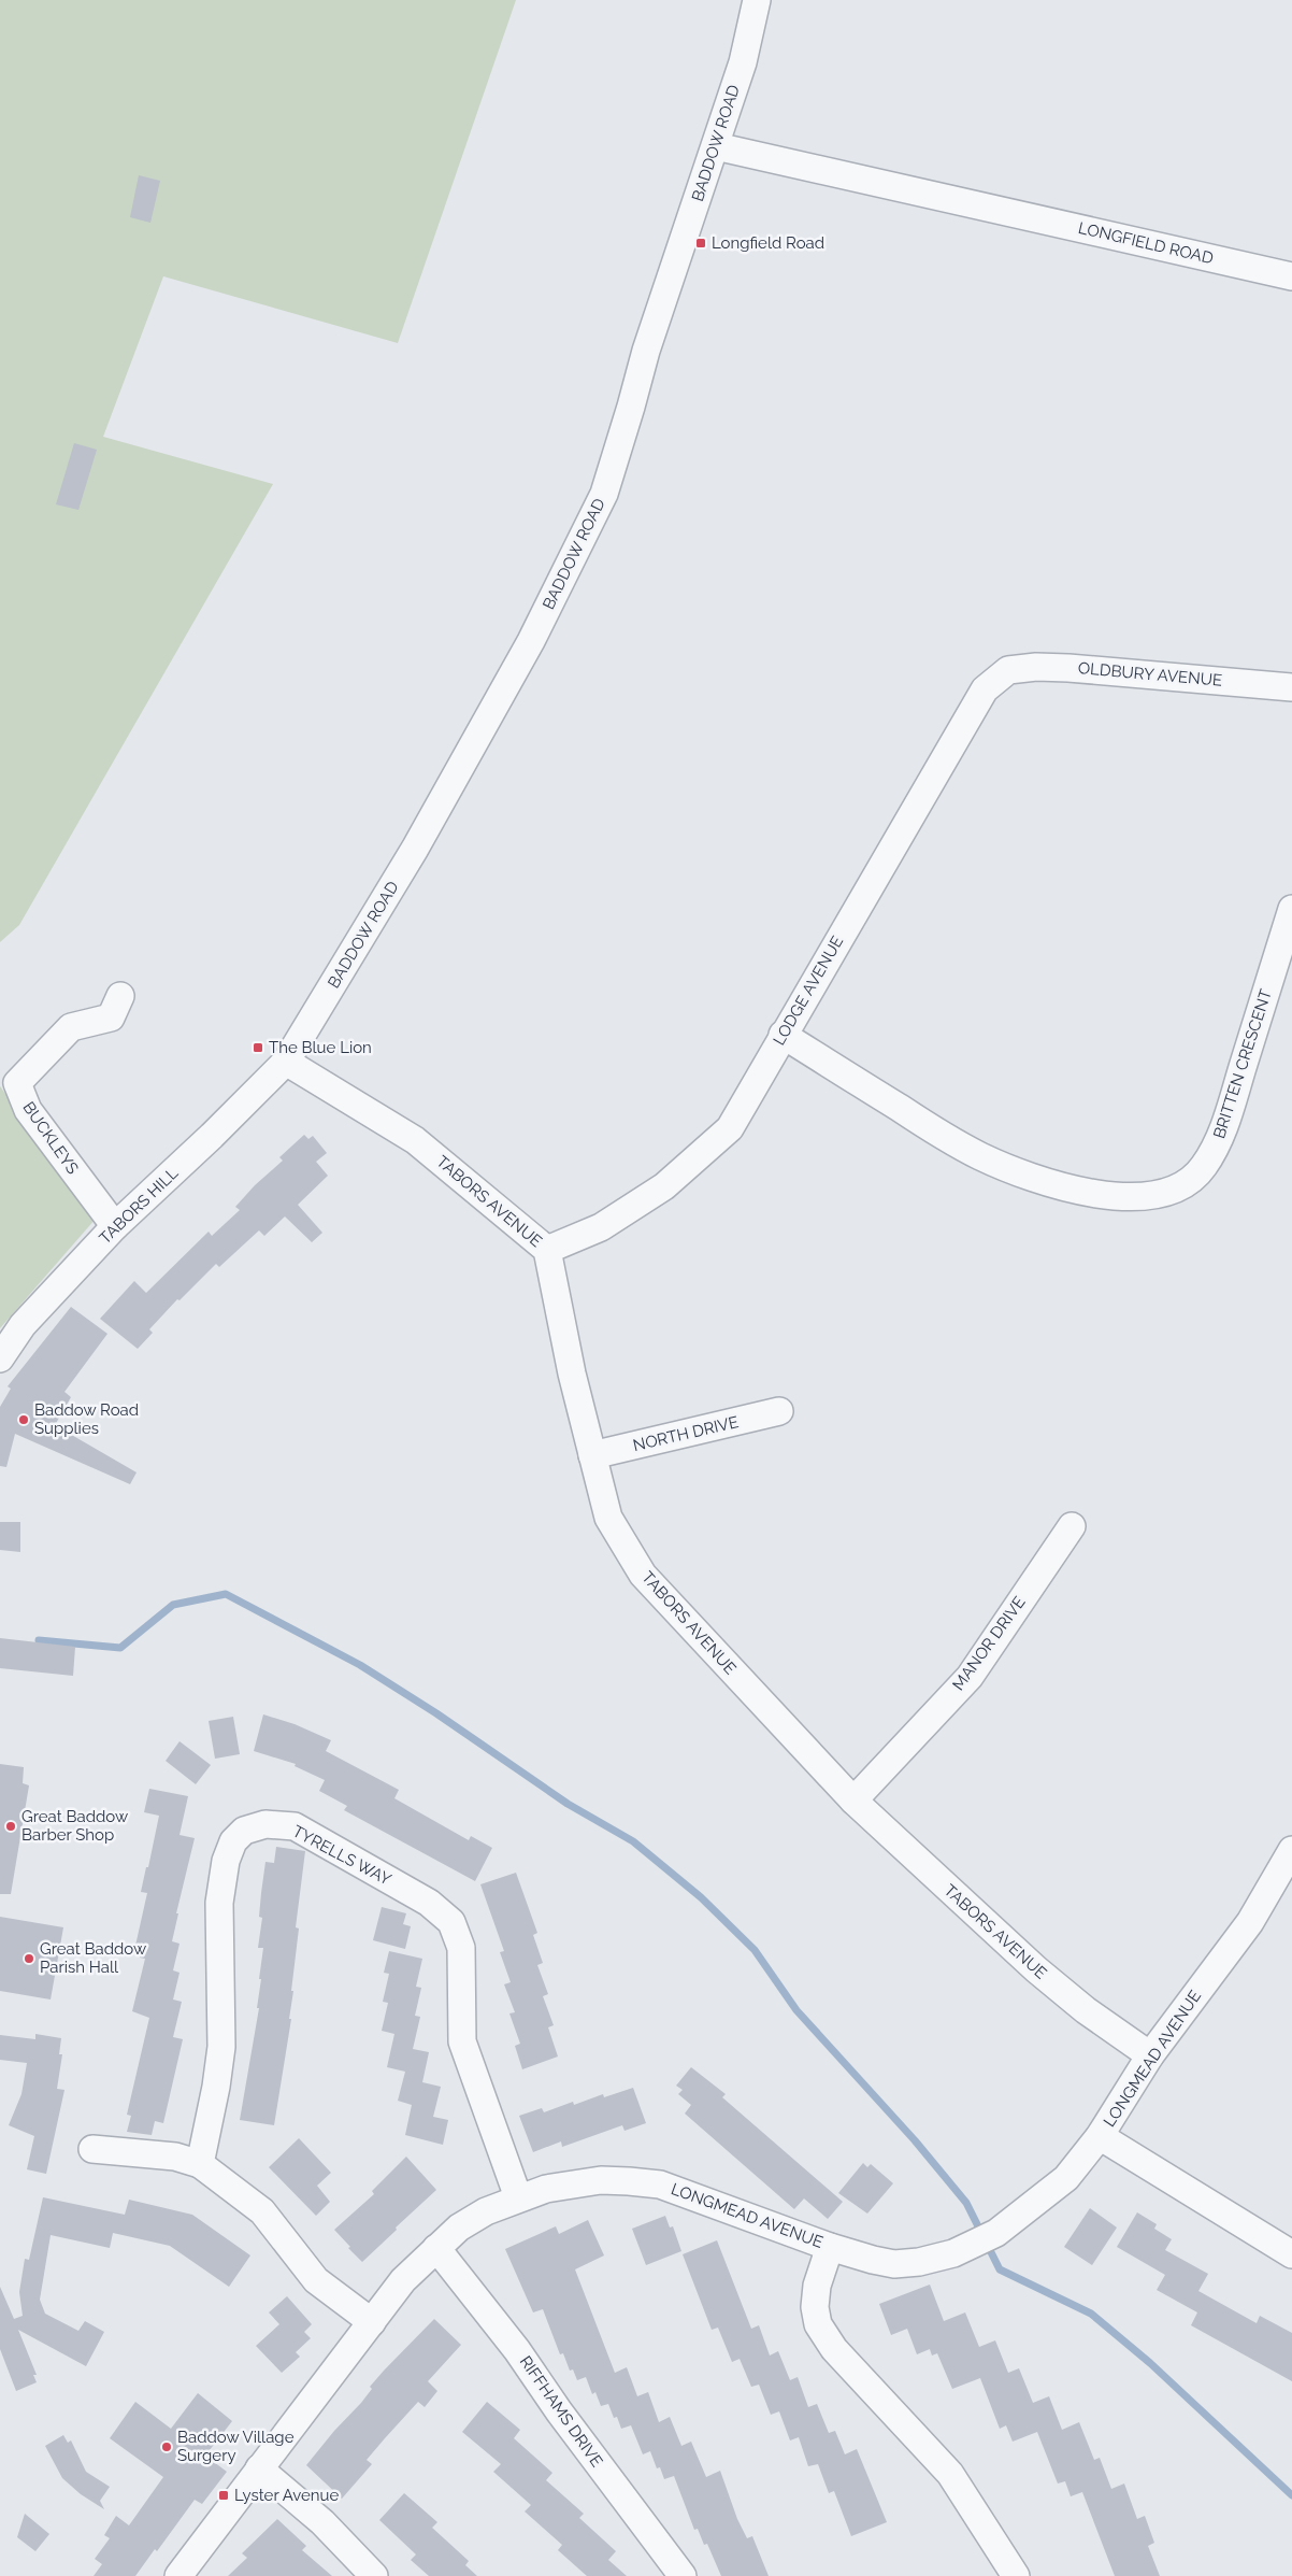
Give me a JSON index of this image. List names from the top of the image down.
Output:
{
  "streets": {
    "street": [
      "BADDOW ROAD",
      "LONGFIELD ROAD",
      "OLDBURY AVENUE",
      "LODGE AVENUE",
      "BRITTEN CRESCENT",
      "BUCKLEYS",
      "TABORS AVENUE",
      "TABORS HILL",
      "NORTH DRIVE",
      "MANOR DRIVE",
      "TYRELLS WAY",
      "LONGMEAD AVENUE",
      "RIFFHAMS DRIVE"
    ]
  },
  "crossings": [
    ["BADDOW ROAD", "LONGFIELD ROAD"],
    ["BADDOW ROAD", "TABORS AVENUE"],
    ["BADDOW ROAD", "TABORS HILL"],
    ["OLDBURY AVENUE", "LODGE AVENUE"],
    ["LODGE AVENUE", "BRITTEN CRESCENT"],
    ["LODGE AVENUE", "TABORS AVENUE"],
    ["BUCKLEYS", "TABORS HILL"],
    ["TABORS AVENUE", "TABORS HILL"],
    ["TABORS AVENUE", "NORTH DRIVE"],
    ["TABORS AVENUE", "MANOR DRIVE"],
    ["TABORS AVENUE", "LONGMEAD AVENUE"],
    ["TYRELLS WAY", "LONGMEAD AVENUE"],
    ["LONGMEAD AVENUE", "RIFFHAMS DRIVE"]
  ],
  "places": {
    "transit": ["Longfield Road", "The Blue Lion", "Lyster Avenue"],
    "other": [
      "Baddow Road Supplies",
      "Great Baddow Barber Shop",
      "Great Baddow Parish Hall",
      "Baddow Village Surgery"
    ]
  }
}
